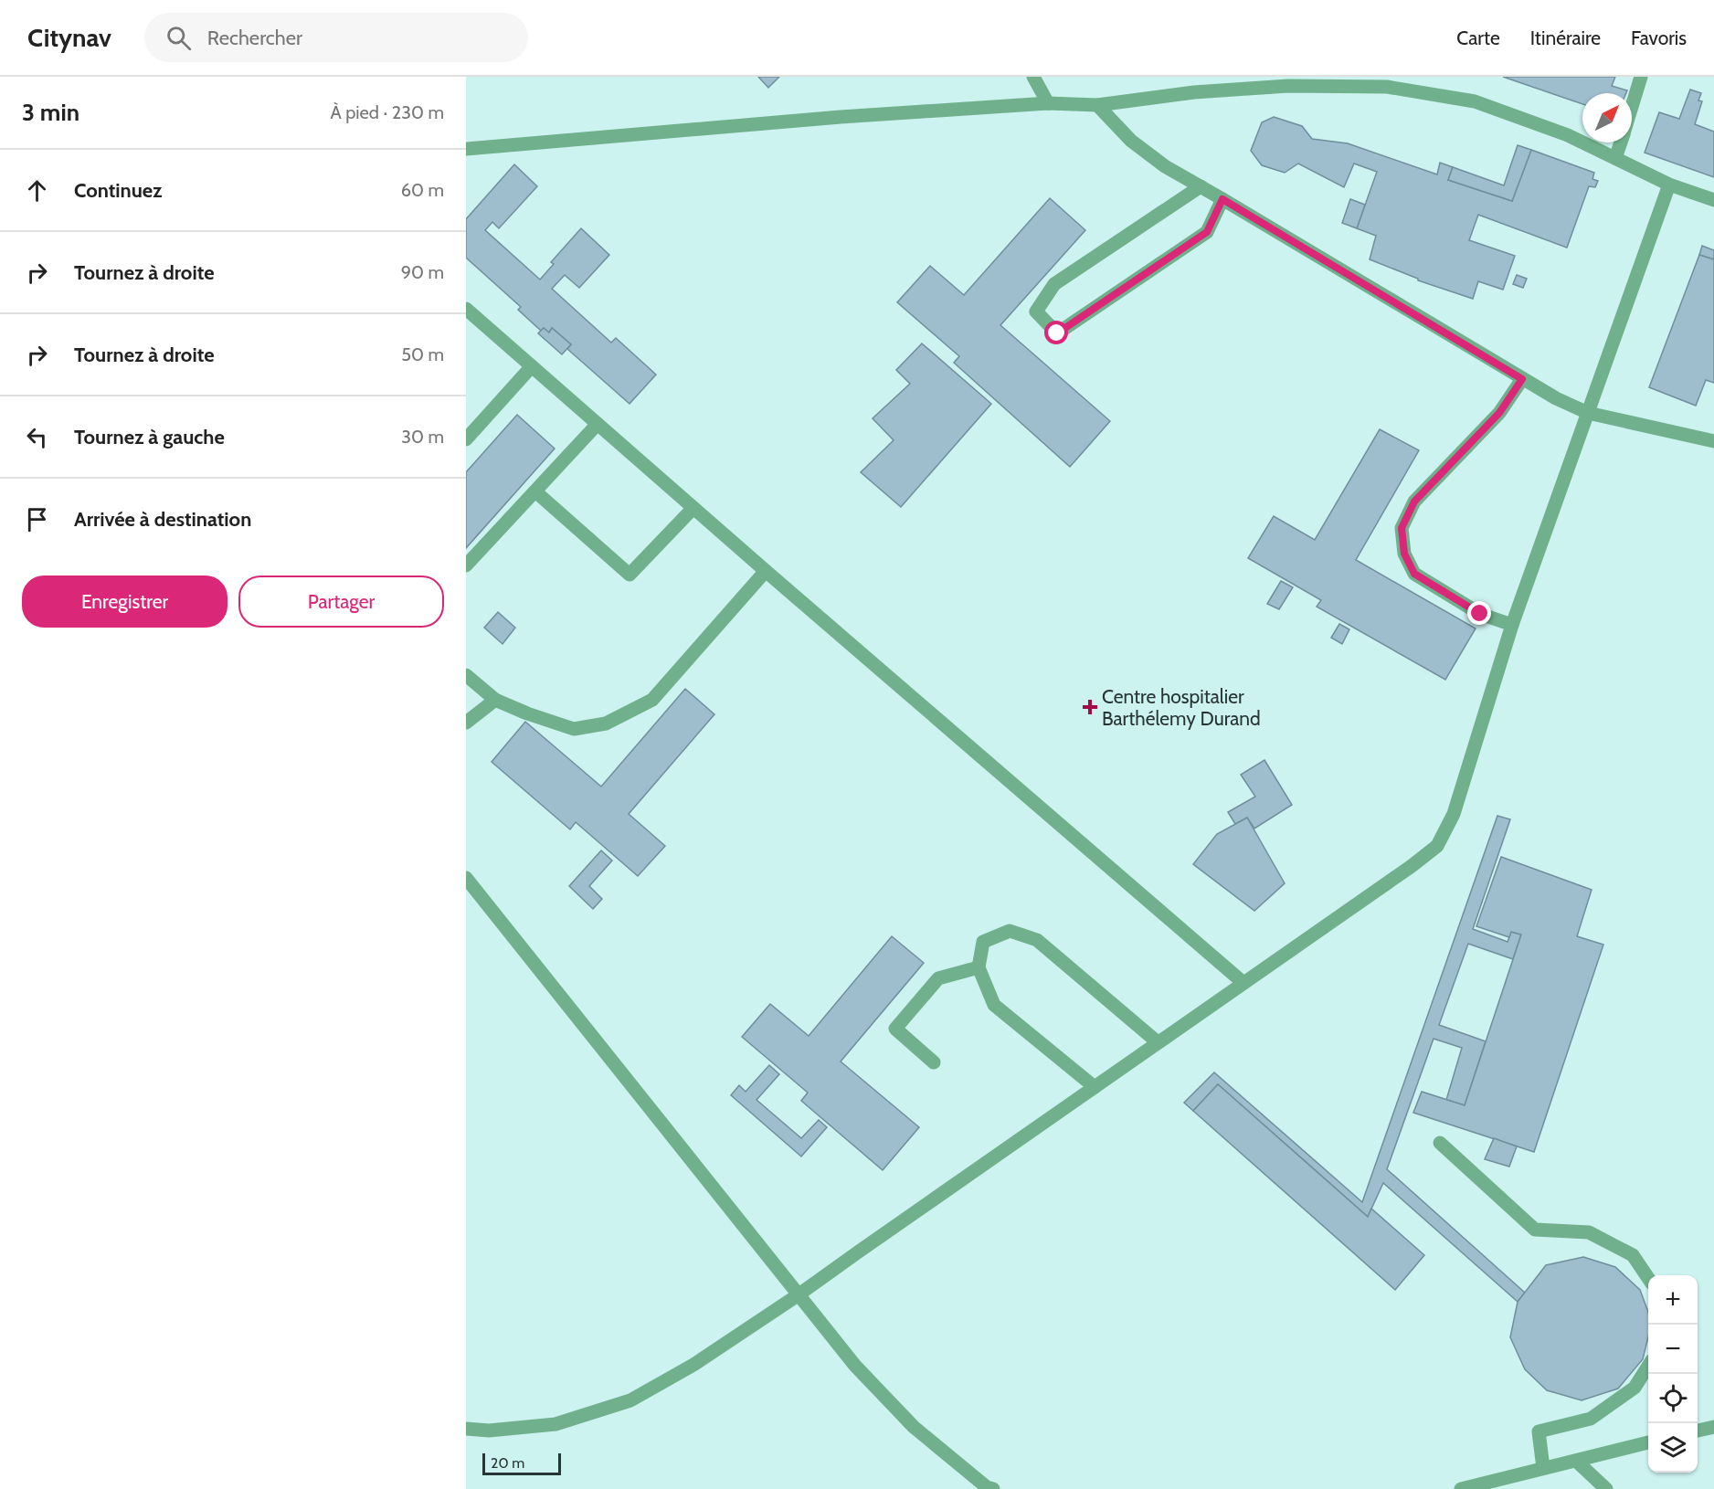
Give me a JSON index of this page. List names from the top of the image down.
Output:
{
  "places": {
    "health": ["Centre hospitalier Barthélemy Durand"]
  },
  "scale_bar": "20 m",
  "north": "top right",
  "page": {
    "header": "Citynav",
    "search": "Rechercher",
    "nav": ["Carte", "Itinéraire", "Favoris"],
    "heading": ["3 min", "À pied · 230 m"],
    "list": [
      ["Continuez", "60 m"],
      ["Tournez à droite", "90 m"],
      ["Tournez à droite", "50 m"],
      ["Tournez à gauche", "30 m"],
      "Arrivée à destination"
    ],
    "buttons": ["Enregistrer", "Partager"],
    "map_buttons": ["+", "−"],
    "scale": "20 m"
  }
}
